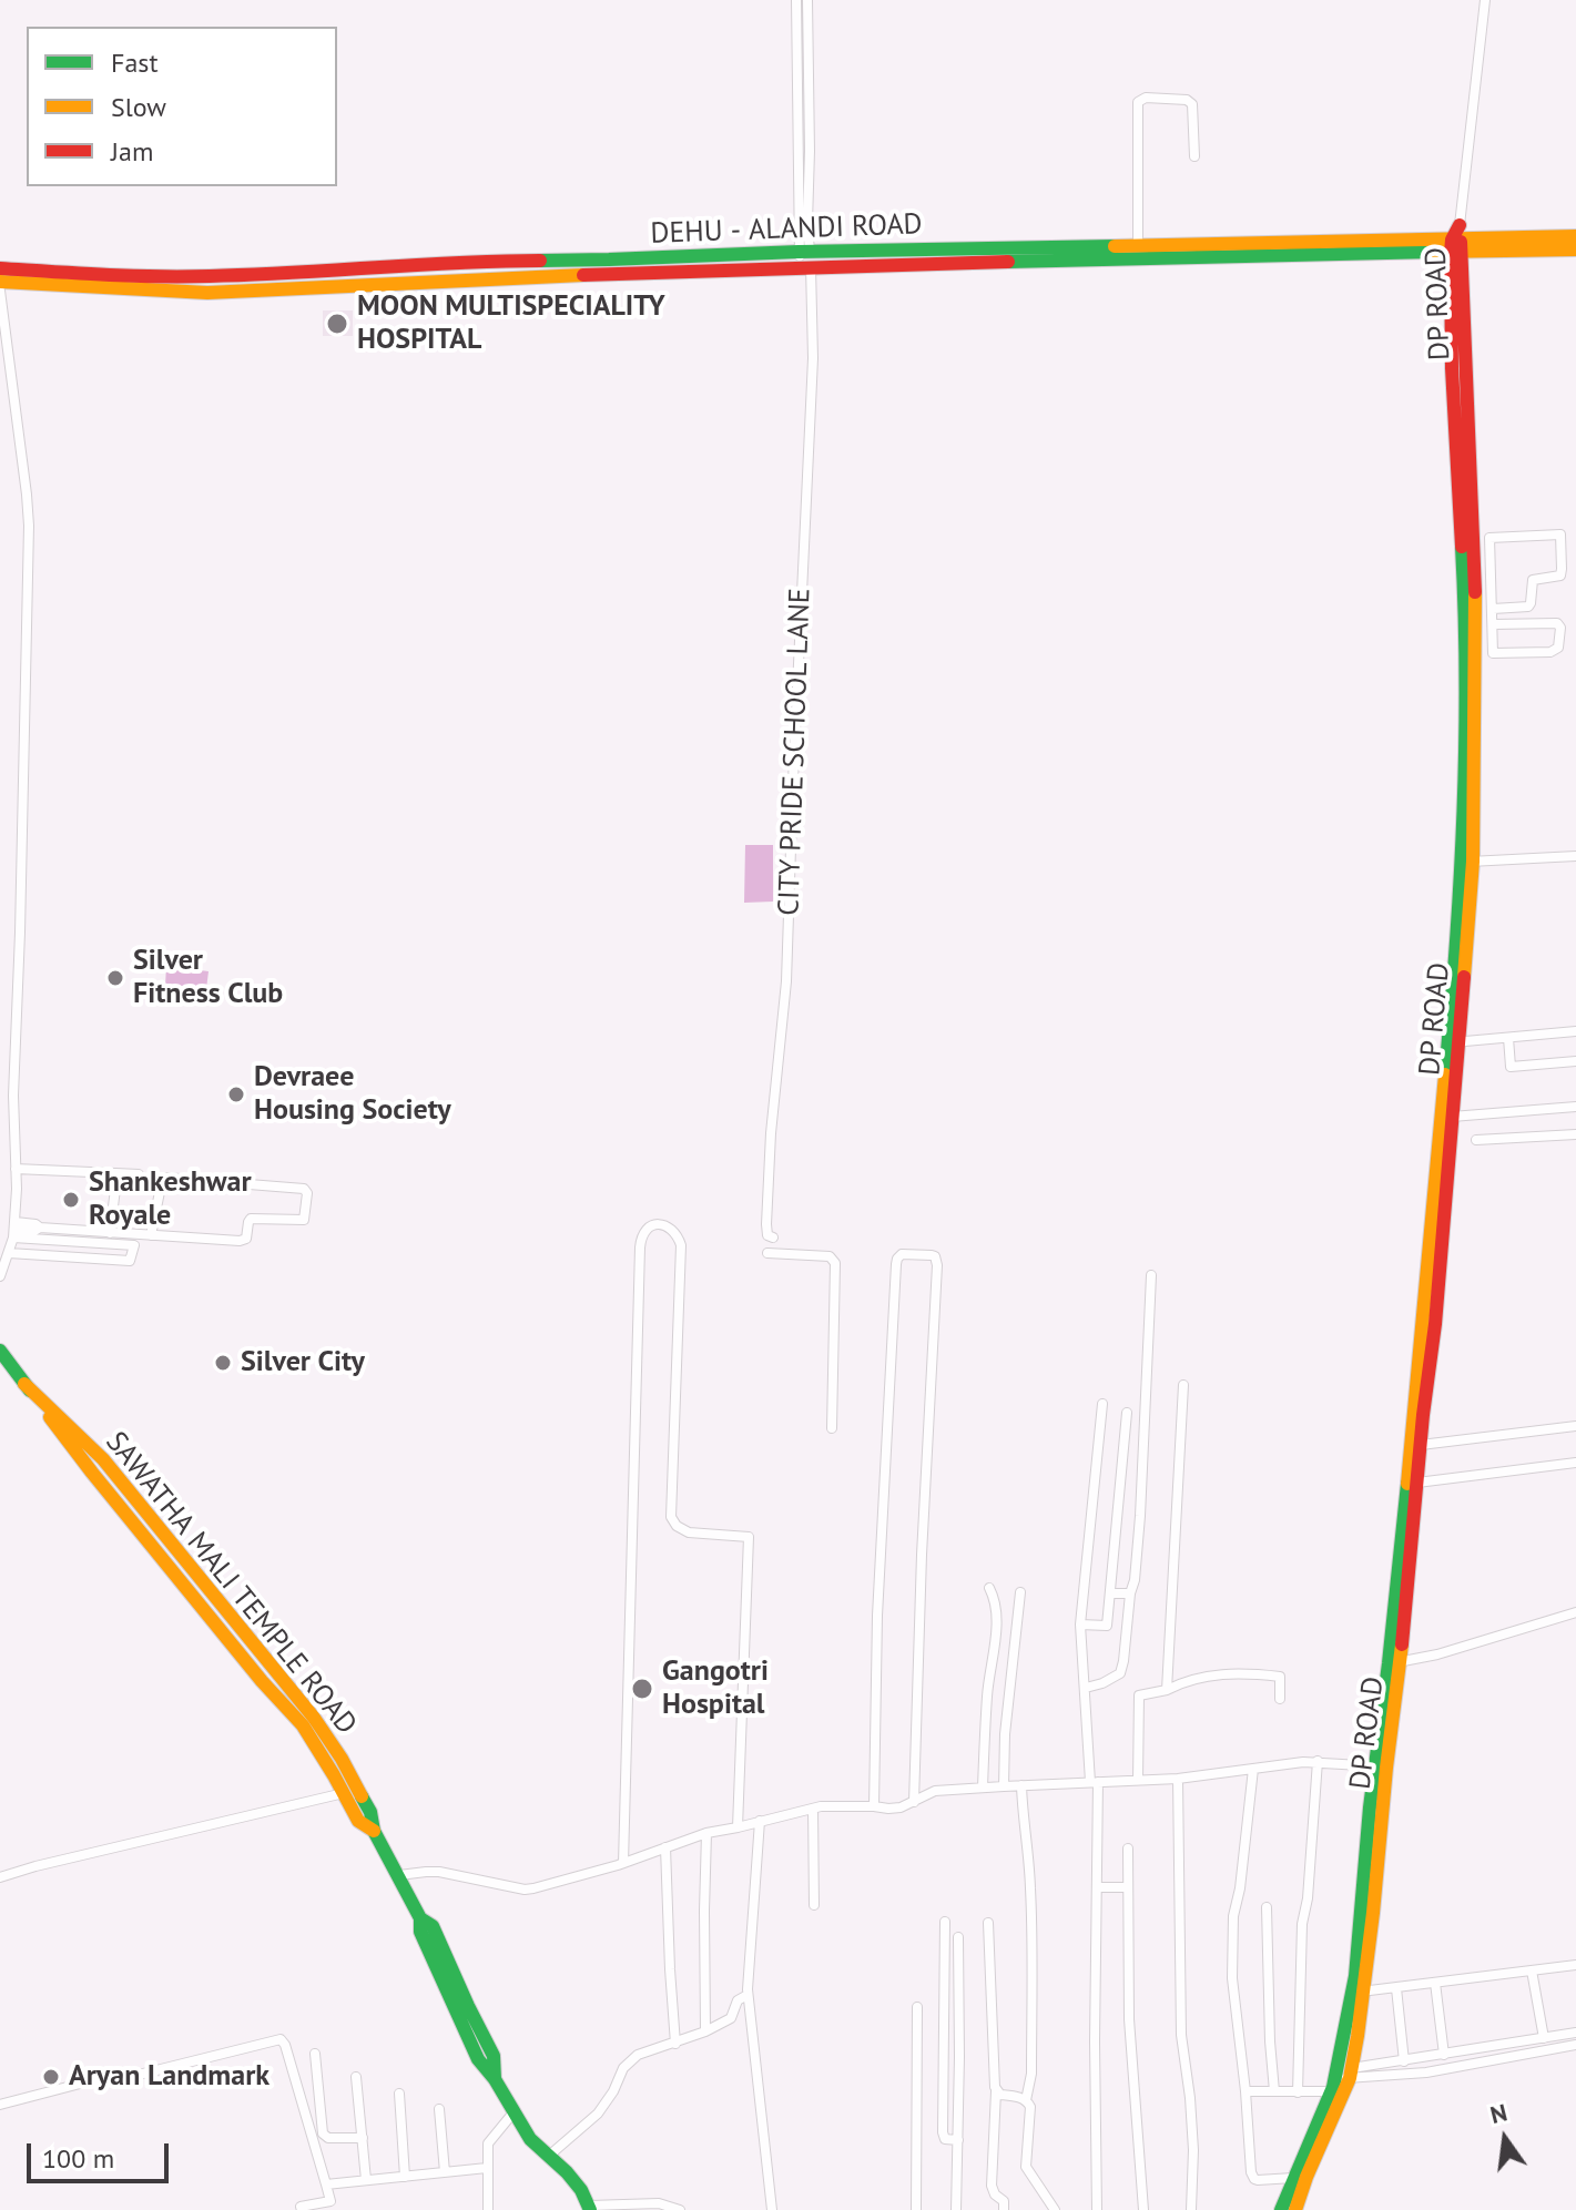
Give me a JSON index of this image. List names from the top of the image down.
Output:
{
  "streets": {
    "street": [
      "DEHU - ALANDI ROAD",
      "DP ROAD",
      "CITY PRIDE SCHOOL LANE",
      "SAWATHA MALI TEMPLE ROAD"
    ]
  },
  "crossings": [
    ["DEHU - ALANDI ROAD", "DP ROAD"],
    ["DEHU - ALANDI ROAD", "CITY PRIDE SCHOOL LANE"]
  ],
  "places": [
    "MOON MULTISPECIALITY HOSPITAL",
    "Silver Fitness Club",
    "Devraee Housing Society",
    "Shankeshwar Royale",
    "Silver City",
    "Gangotri Hospital",
    "Aryan Landmark"
  ],
  "legend": ["Fast", "Slow", "Jam"],
  "scale_bar": "100 m",
  "north": "top"
}
